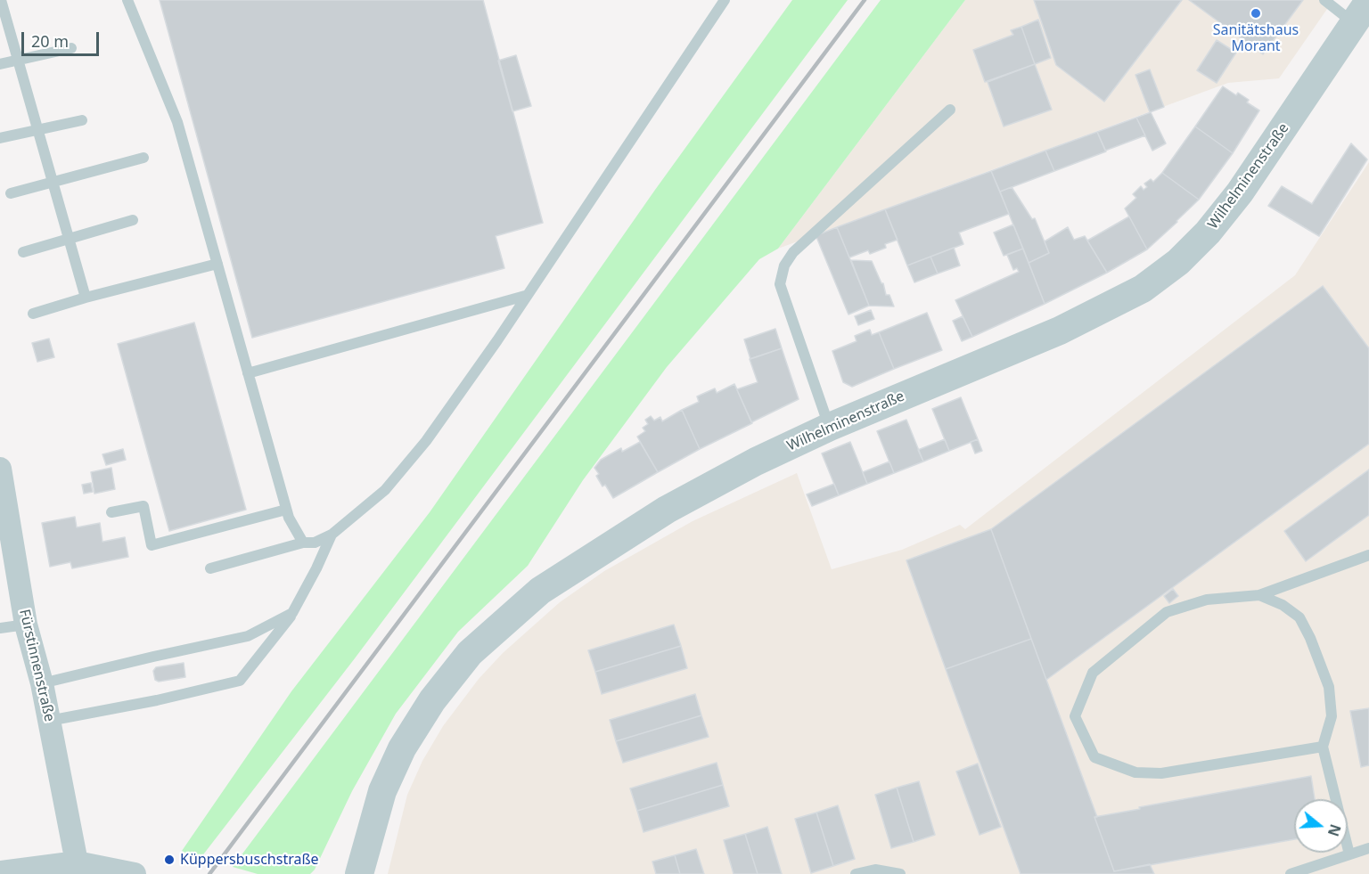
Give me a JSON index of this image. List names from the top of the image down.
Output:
{
  "streets": {
    "street": ["Wilhelminenstraße", "Fürstinnenstraße"]
  },
  "places": ["Sanitätshaus Morant", "Küppersbuschstraße"],
  "scale_bar": "20 m",
  "north": "right"
}
